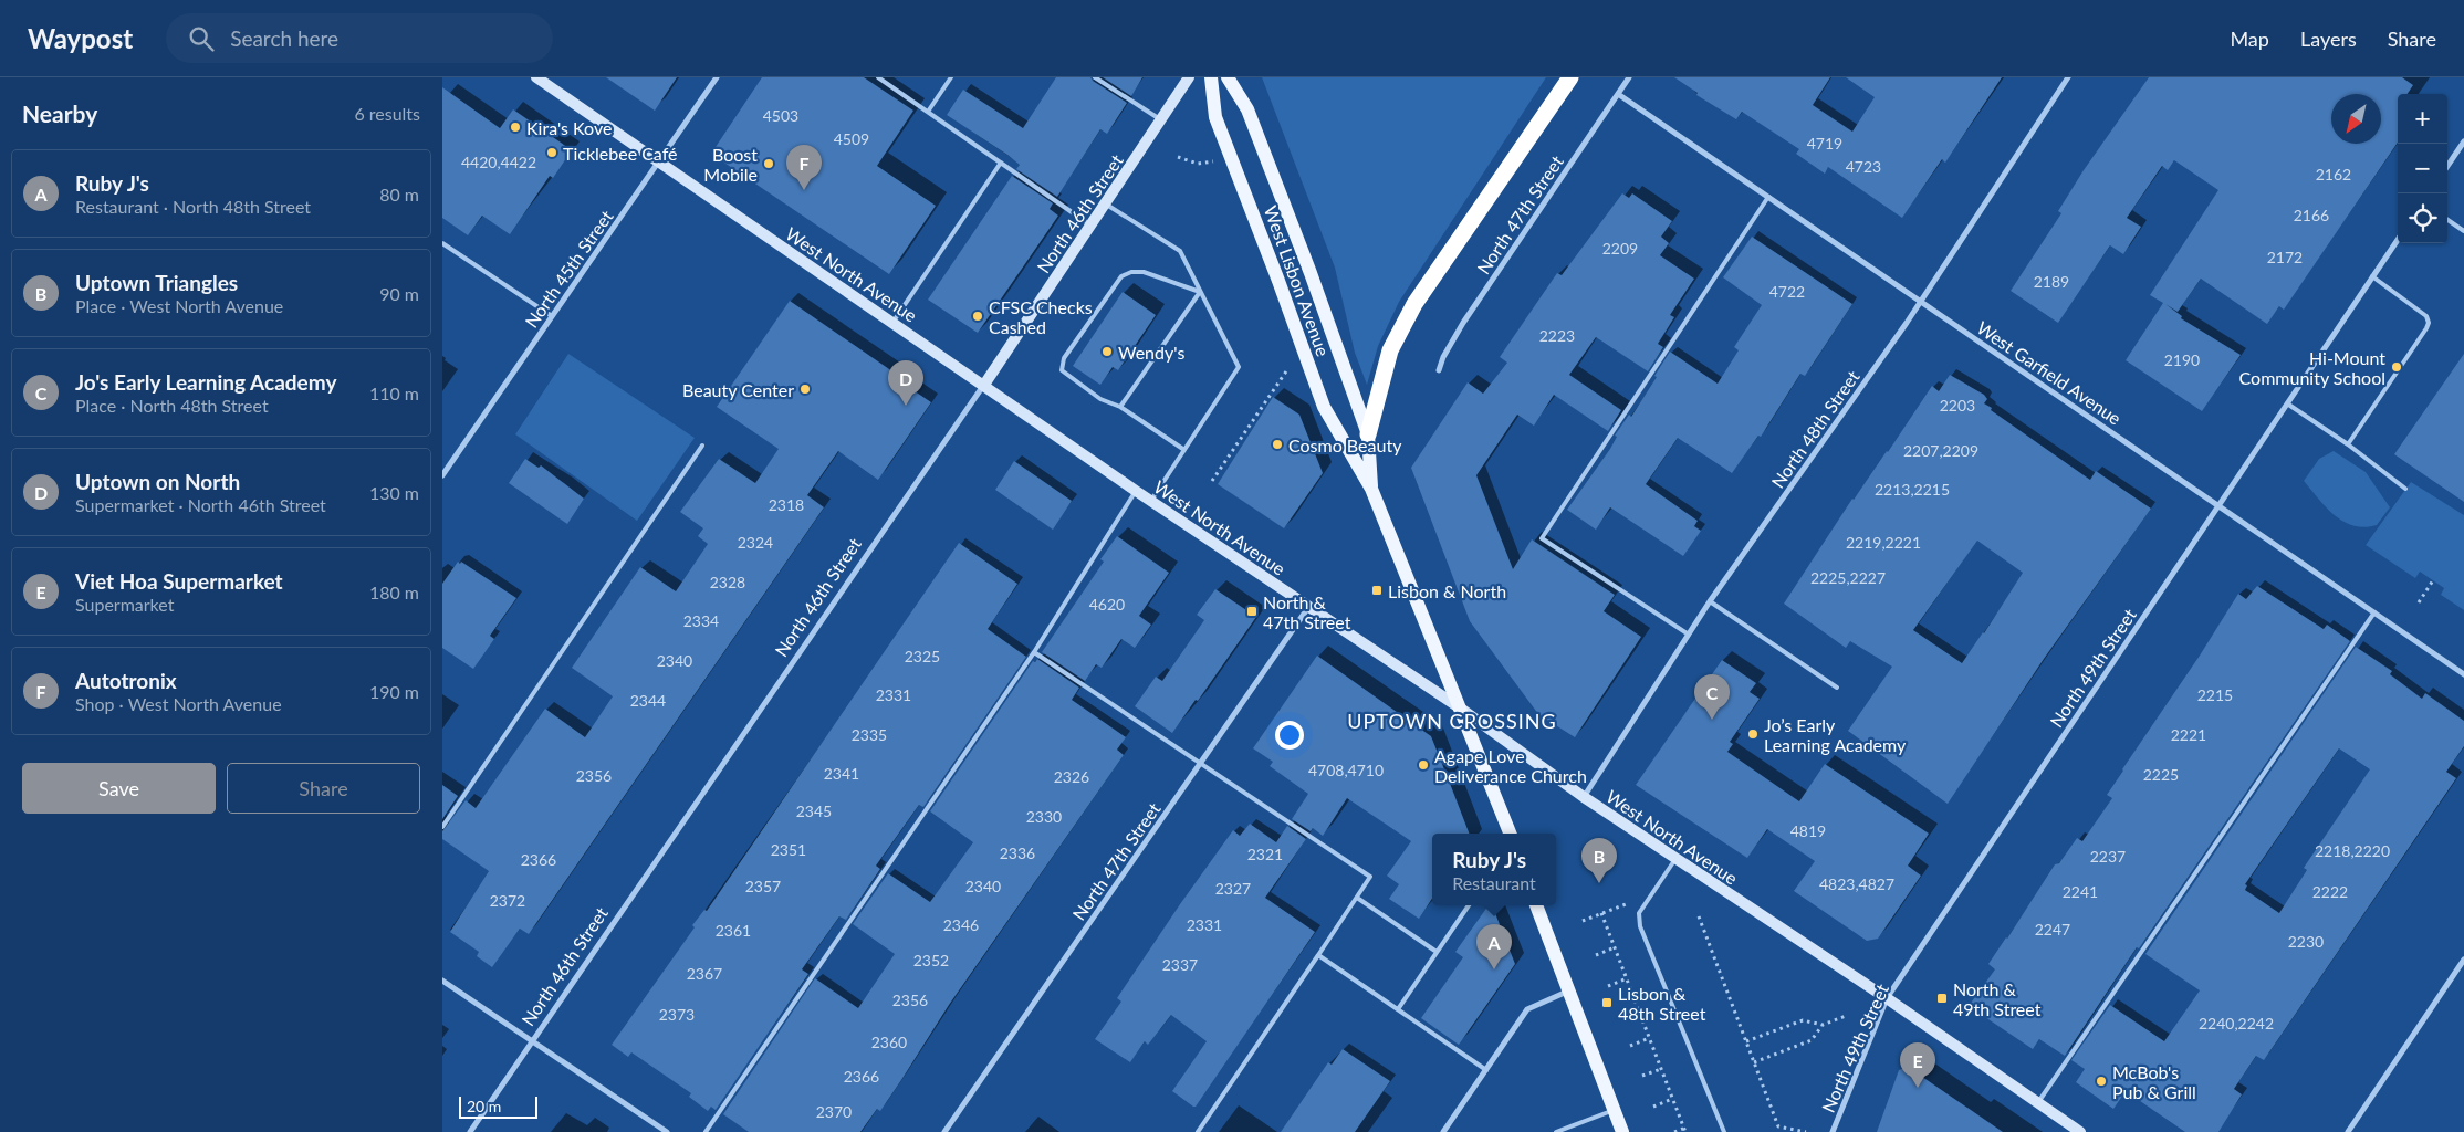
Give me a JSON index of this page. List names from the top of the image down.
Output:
{
  "streets": {
    "main road": ["North 46th Street", "West North Avenue", "West Lisbon Avenue"],
    "street": [
      "North 47th Street",
      "North 45th Street",
      "West Garfield Avenue",
      "North 48th Street",
      "North 49th Street"
    ]
  },
  "crossings": [
    ["North 46th Street", "West North Avenue"],
    ["North 47th Street", "West North Avenue"],
    ["North 47th Street", "West Garfield Avenue"],
    ["North 45th Street", "West North Avenue"],
    ["West North Avenue", "West Lisbon Avenue"],
    ["West North Avenue", "North 48th Street"],
    ["West North Avenue", "North 49th Street"],
    ["West Garfield Avenue", "North 48th Street"],
    ["West Garfield Avenue", "North 49th Street"]
  ],
  "districts": ["UPTOWN CROSSING"],
  "places": {
    "other": [
      "Kira's Kove",
      "Ticklebee Café",
      "Boost Mobile",
      "CFSC Checks Cashed",
      "Wendy's",
      "Hi-Mount Community School",
      "Beauty Center",
      "Cosmo Beauty",
      "Jo’s Early Learning Academy",
      "Agape Love Deliverance Church",
      "McBob's Pub & Grill"
    ],
    "transit": [
      "Lisbon & North",
      "North & 47th Street",
      "North & 49th Street",
      "Lisbon & 48th Street"
    ]
  },
  "house_numbers": [
    "4503",
    "4509",
    "4719",
    "4420,4422",
    "4723",
    "2162",
    "2166",
    "2209",
    "2172",
    "2189",
    "4722",
    "2223",
    "2190",
    "2203",
    "2207,2209",
    "2213,2215",
    "2318",
    "2324",
    "2219,2221",
    "2225,2227",
    "2328",
    "4620",
    "2334",
    "2325",
    "2340",
    "2331",
    "2215",
    "2344",
    "2335",
    "2221",
    "4708,4710",
    "2341",
    "2225",
    "2356",
    "2326",
    "2345",
    "2330",
    "4819",
    "2351",
    "2218,2220",
    "2336",
    "2321",
    "2237",
    "2366",
    "4823,4827",
    "2357",
    "2340",
    "2327",
    "2241",
    "2222",
    "2372",
    "2346",
    "2331",
    "2247",
    "2361",
    "2230",
    "2352",
    "2337",
    "2367",
    "2356",
    "2373",
    "2240,2242",
    "2360",
    "2366",
    "2370"
  ],
  "scale_bar": "20 m",
  "north": "bottom left",
  "page": {
    "header": "Waypost",
    "search": "Search here",
    "nav": ["Map", "Layers", "Share"],
    "heading": ["Nearby", "6 results"],
    "map_buttons": ["+", "−"],
    "pins": [
      "F",
      "D",
      "C",
      "B",
      "A",
      "E"
    ],
    "list": [
      {
        "mark": "A",
        "name": "Ruby J's",
        "note": "Restaurant · North 48th Street",
        "value": "80 m"
      },
      {
        "mark": "B",
        "name": "Uptown Triangles",
        "note": "Place · West North Avenue",
        "value": "90 m"
      },
      {
        "mark": "C",
        "name": "Jo's Early Learning Academy",
        "note": "Place · North 48th Street",
        "value": "110 m"
      },
      {
        "mark": "D",
        "name": "Uptown on North",
        "note": "Supermarket · North 46th Street",
        "value": "130 m"
      },
      {
        "mark": "E",
        "name": "Viet Hoa Supermarket",
        "note": "Supermarket",
        "value": "180 m"
      },
      {
        "mark": "F",
        "name": "Autotronix",
        "note": "Shop · West North Avenue",
        "value": "190 m"
      }
    ],
    "buttons": ["Save", "Share"],
    "popup": ["Ruby J's", "Restaurant"],
    "scale": "20 m"
  }
}
